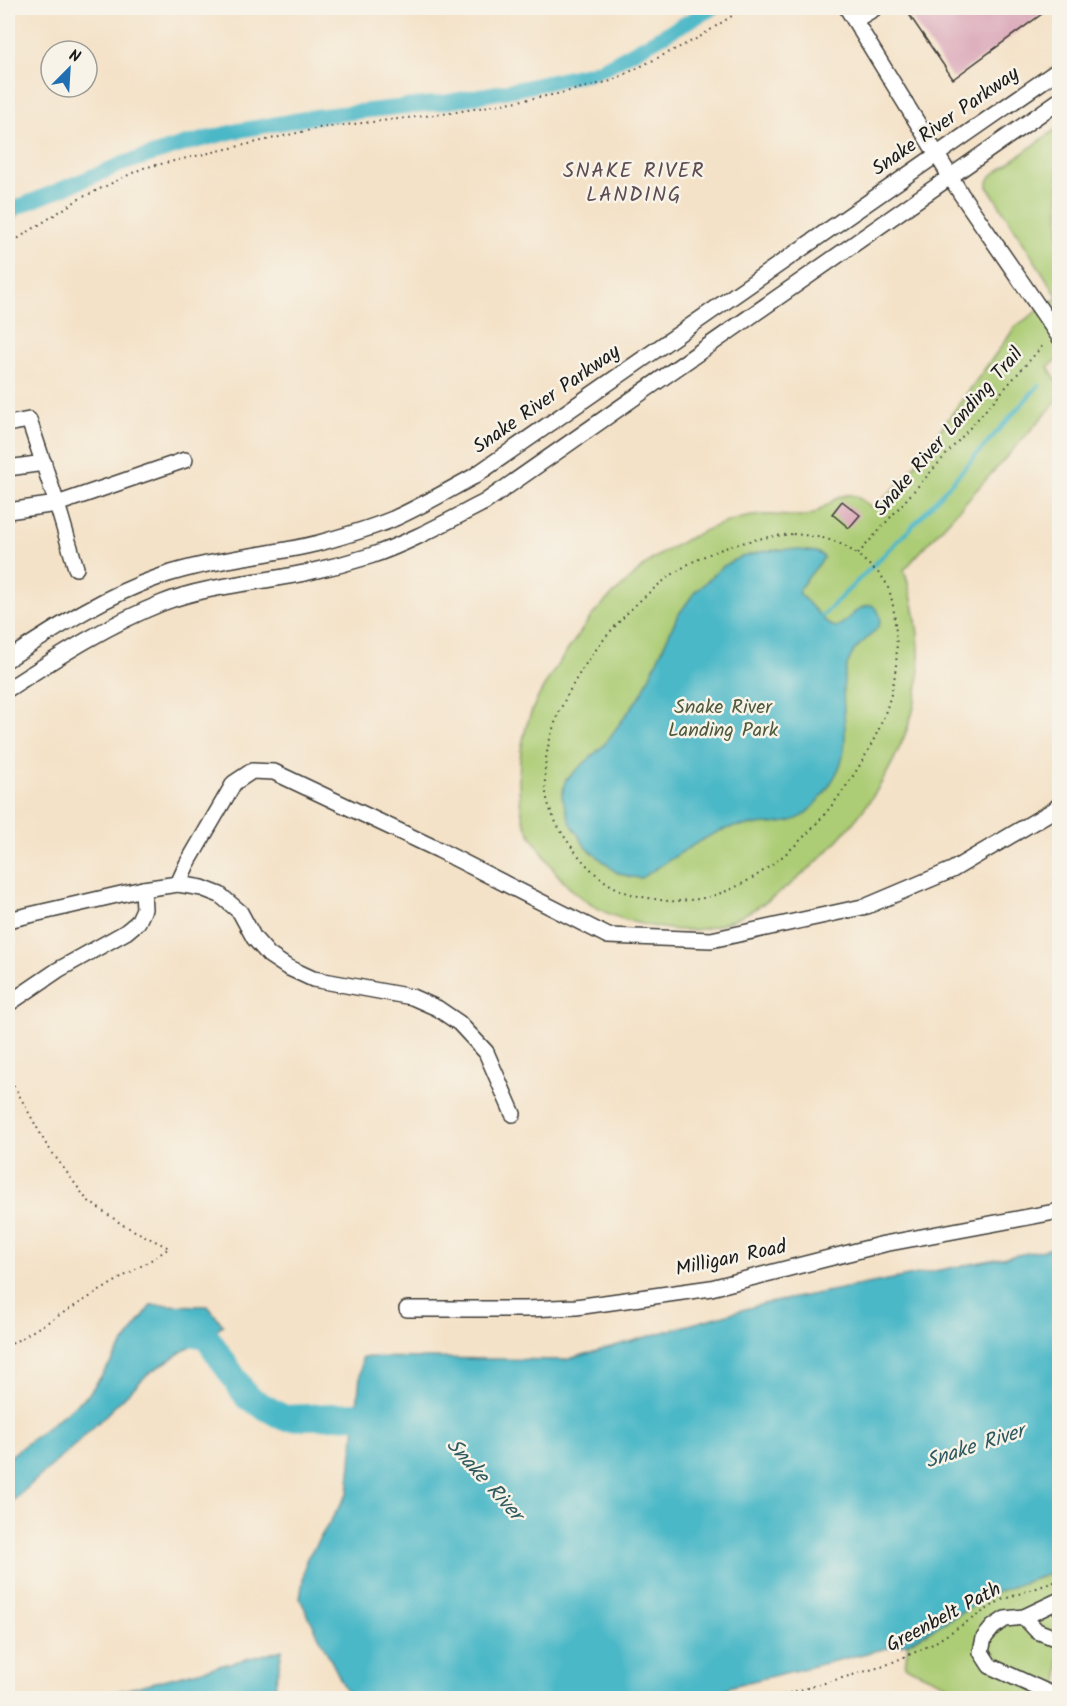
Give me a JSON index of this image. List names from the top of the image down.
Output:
{
  "streets": {
    "street": ["Snake River Parkway", "Milligan Road"],
    "path": ["Snake River Landing Trail", "Greenbelt Path"]
  },
  "districts": ["SNAKE RIVER LANDING"],
  "water": ["Snake River"],
  "parks": ["Snake River Landing Park"],
  "north": "top right"
}
